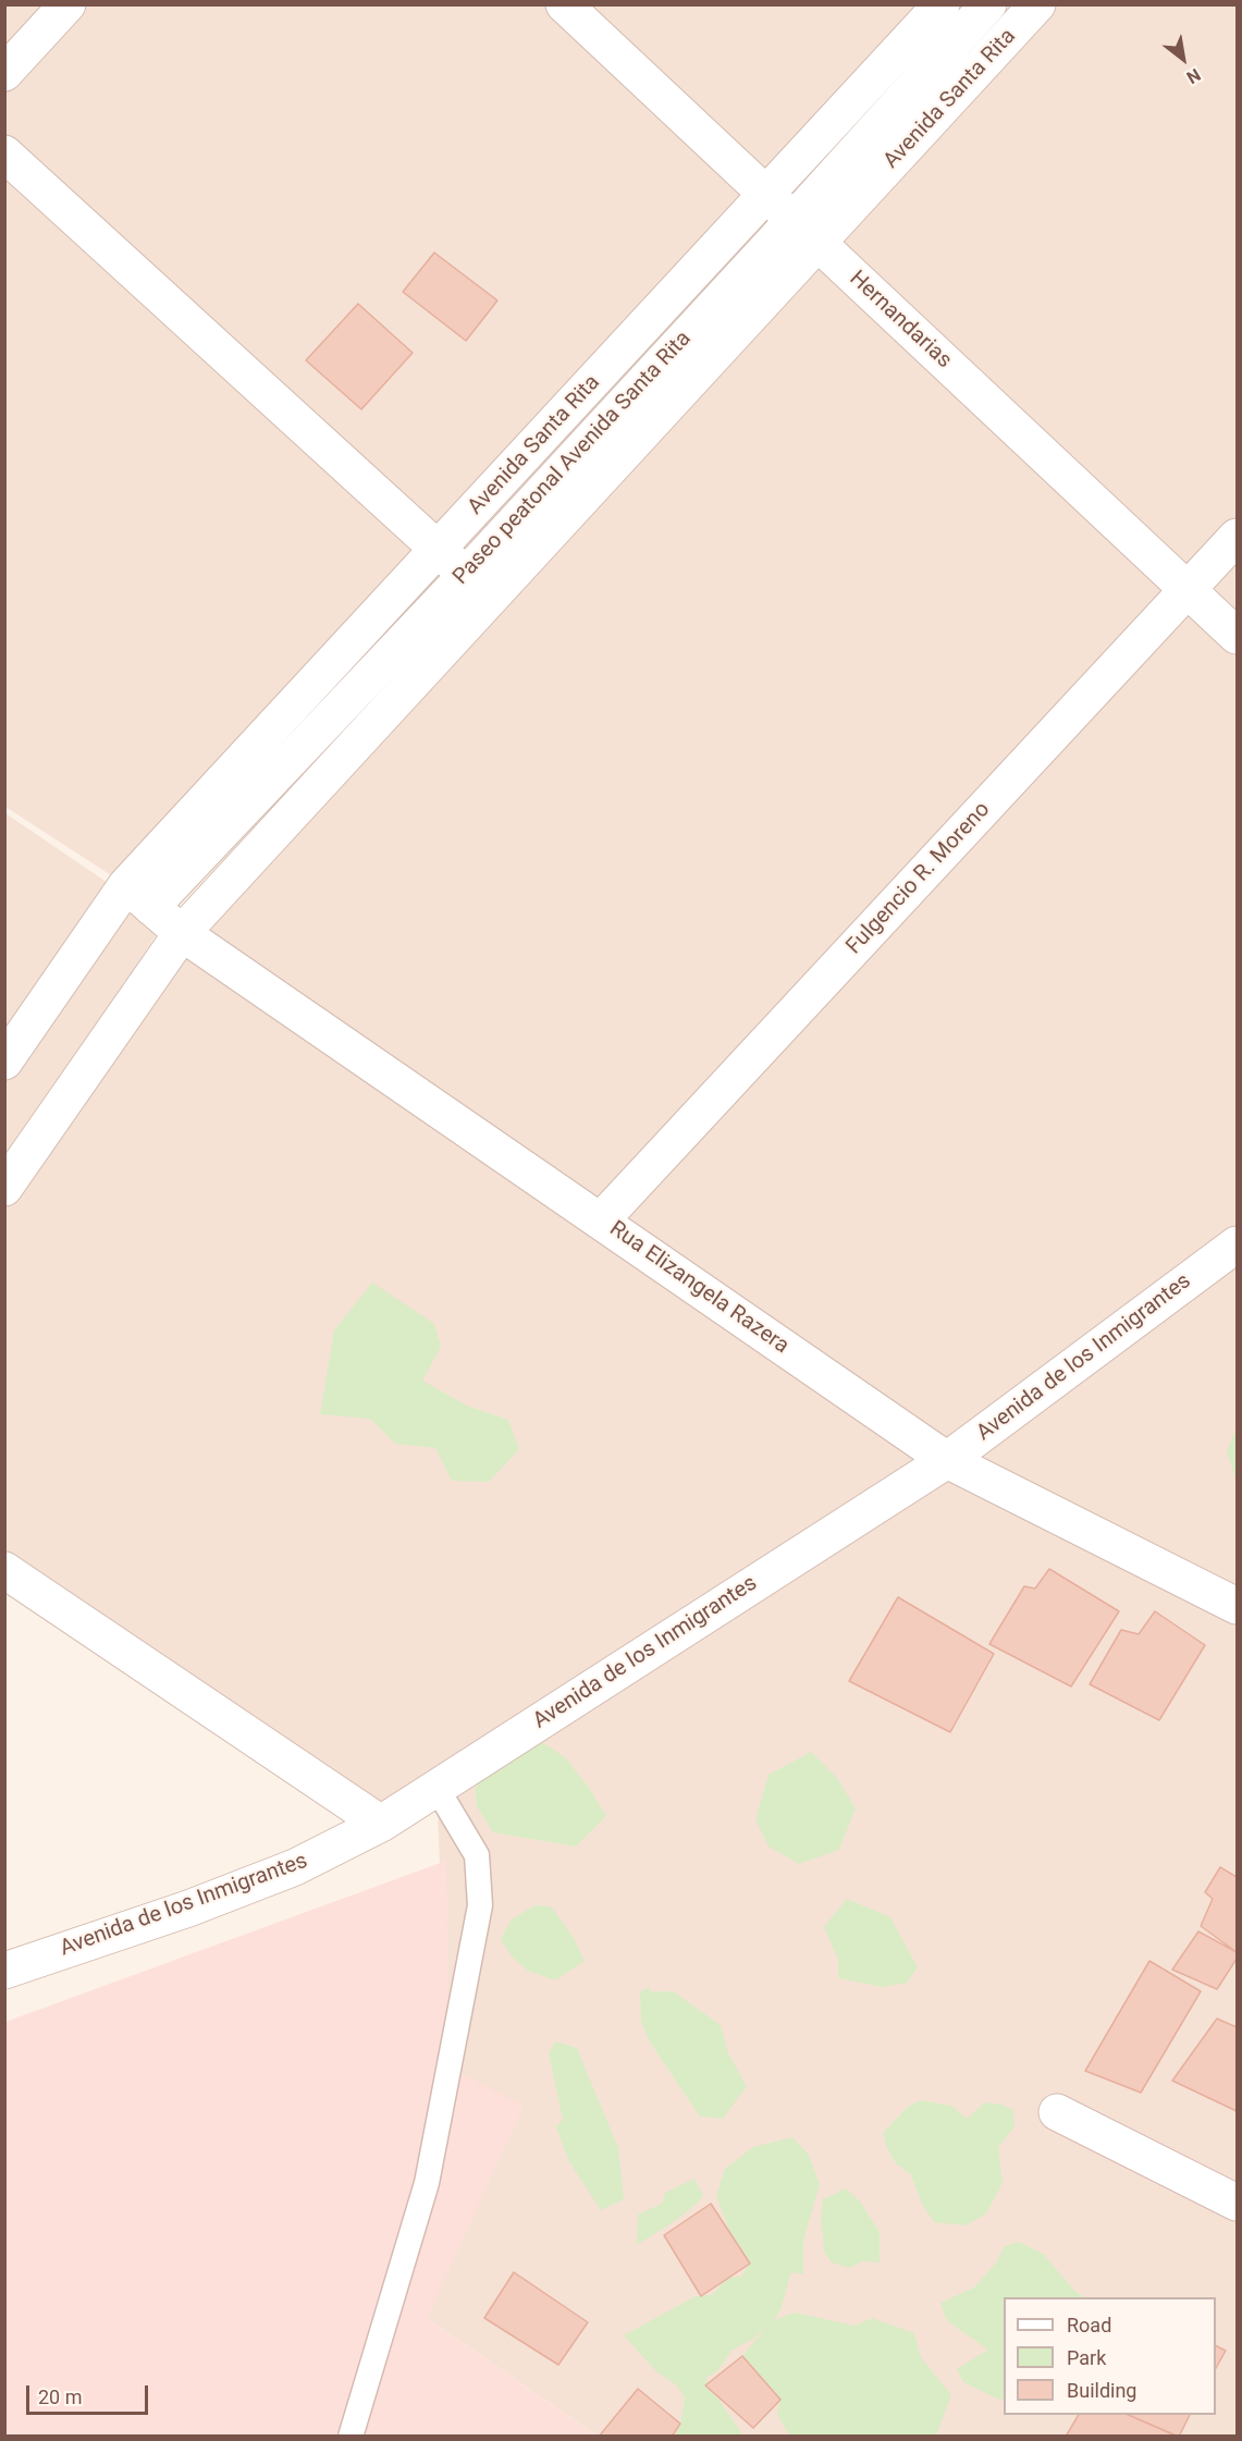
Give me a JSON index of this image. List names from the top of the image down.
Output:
{
  "streets": {
    "street": [
      "Avenida Santa Rita",
      "Hernandarias",
      "Paseo peatonal Avenida Santa Rita",
      "Fulgencio R. Moreno",
      "Rua Elizangela Razera",
      "Avenida de los Inmigrantes"
    ]
  },
  "crossings": [
    ["Avenida Santa Rita", "Hernandarias"],
    ["Avenida Santa Rita", "Paseo peatonal Avenida Santa Rita"],
    ["Hernandarias", "Paseo peatonal Avenida Santa Rita"],
    ["Hernandarias", "Fulgencio R. Moreno"],
    ["Fulgencio R. Moreno", "Rua Elizangela Razera"],
    ["Rua Elizangela Razera", "Avenida de los Inmigrantes"]
  ],
  "legend": ["Road", "Park", "Building"],
  "scale_bar": "20 m",
  "north": "bottom right"
}
